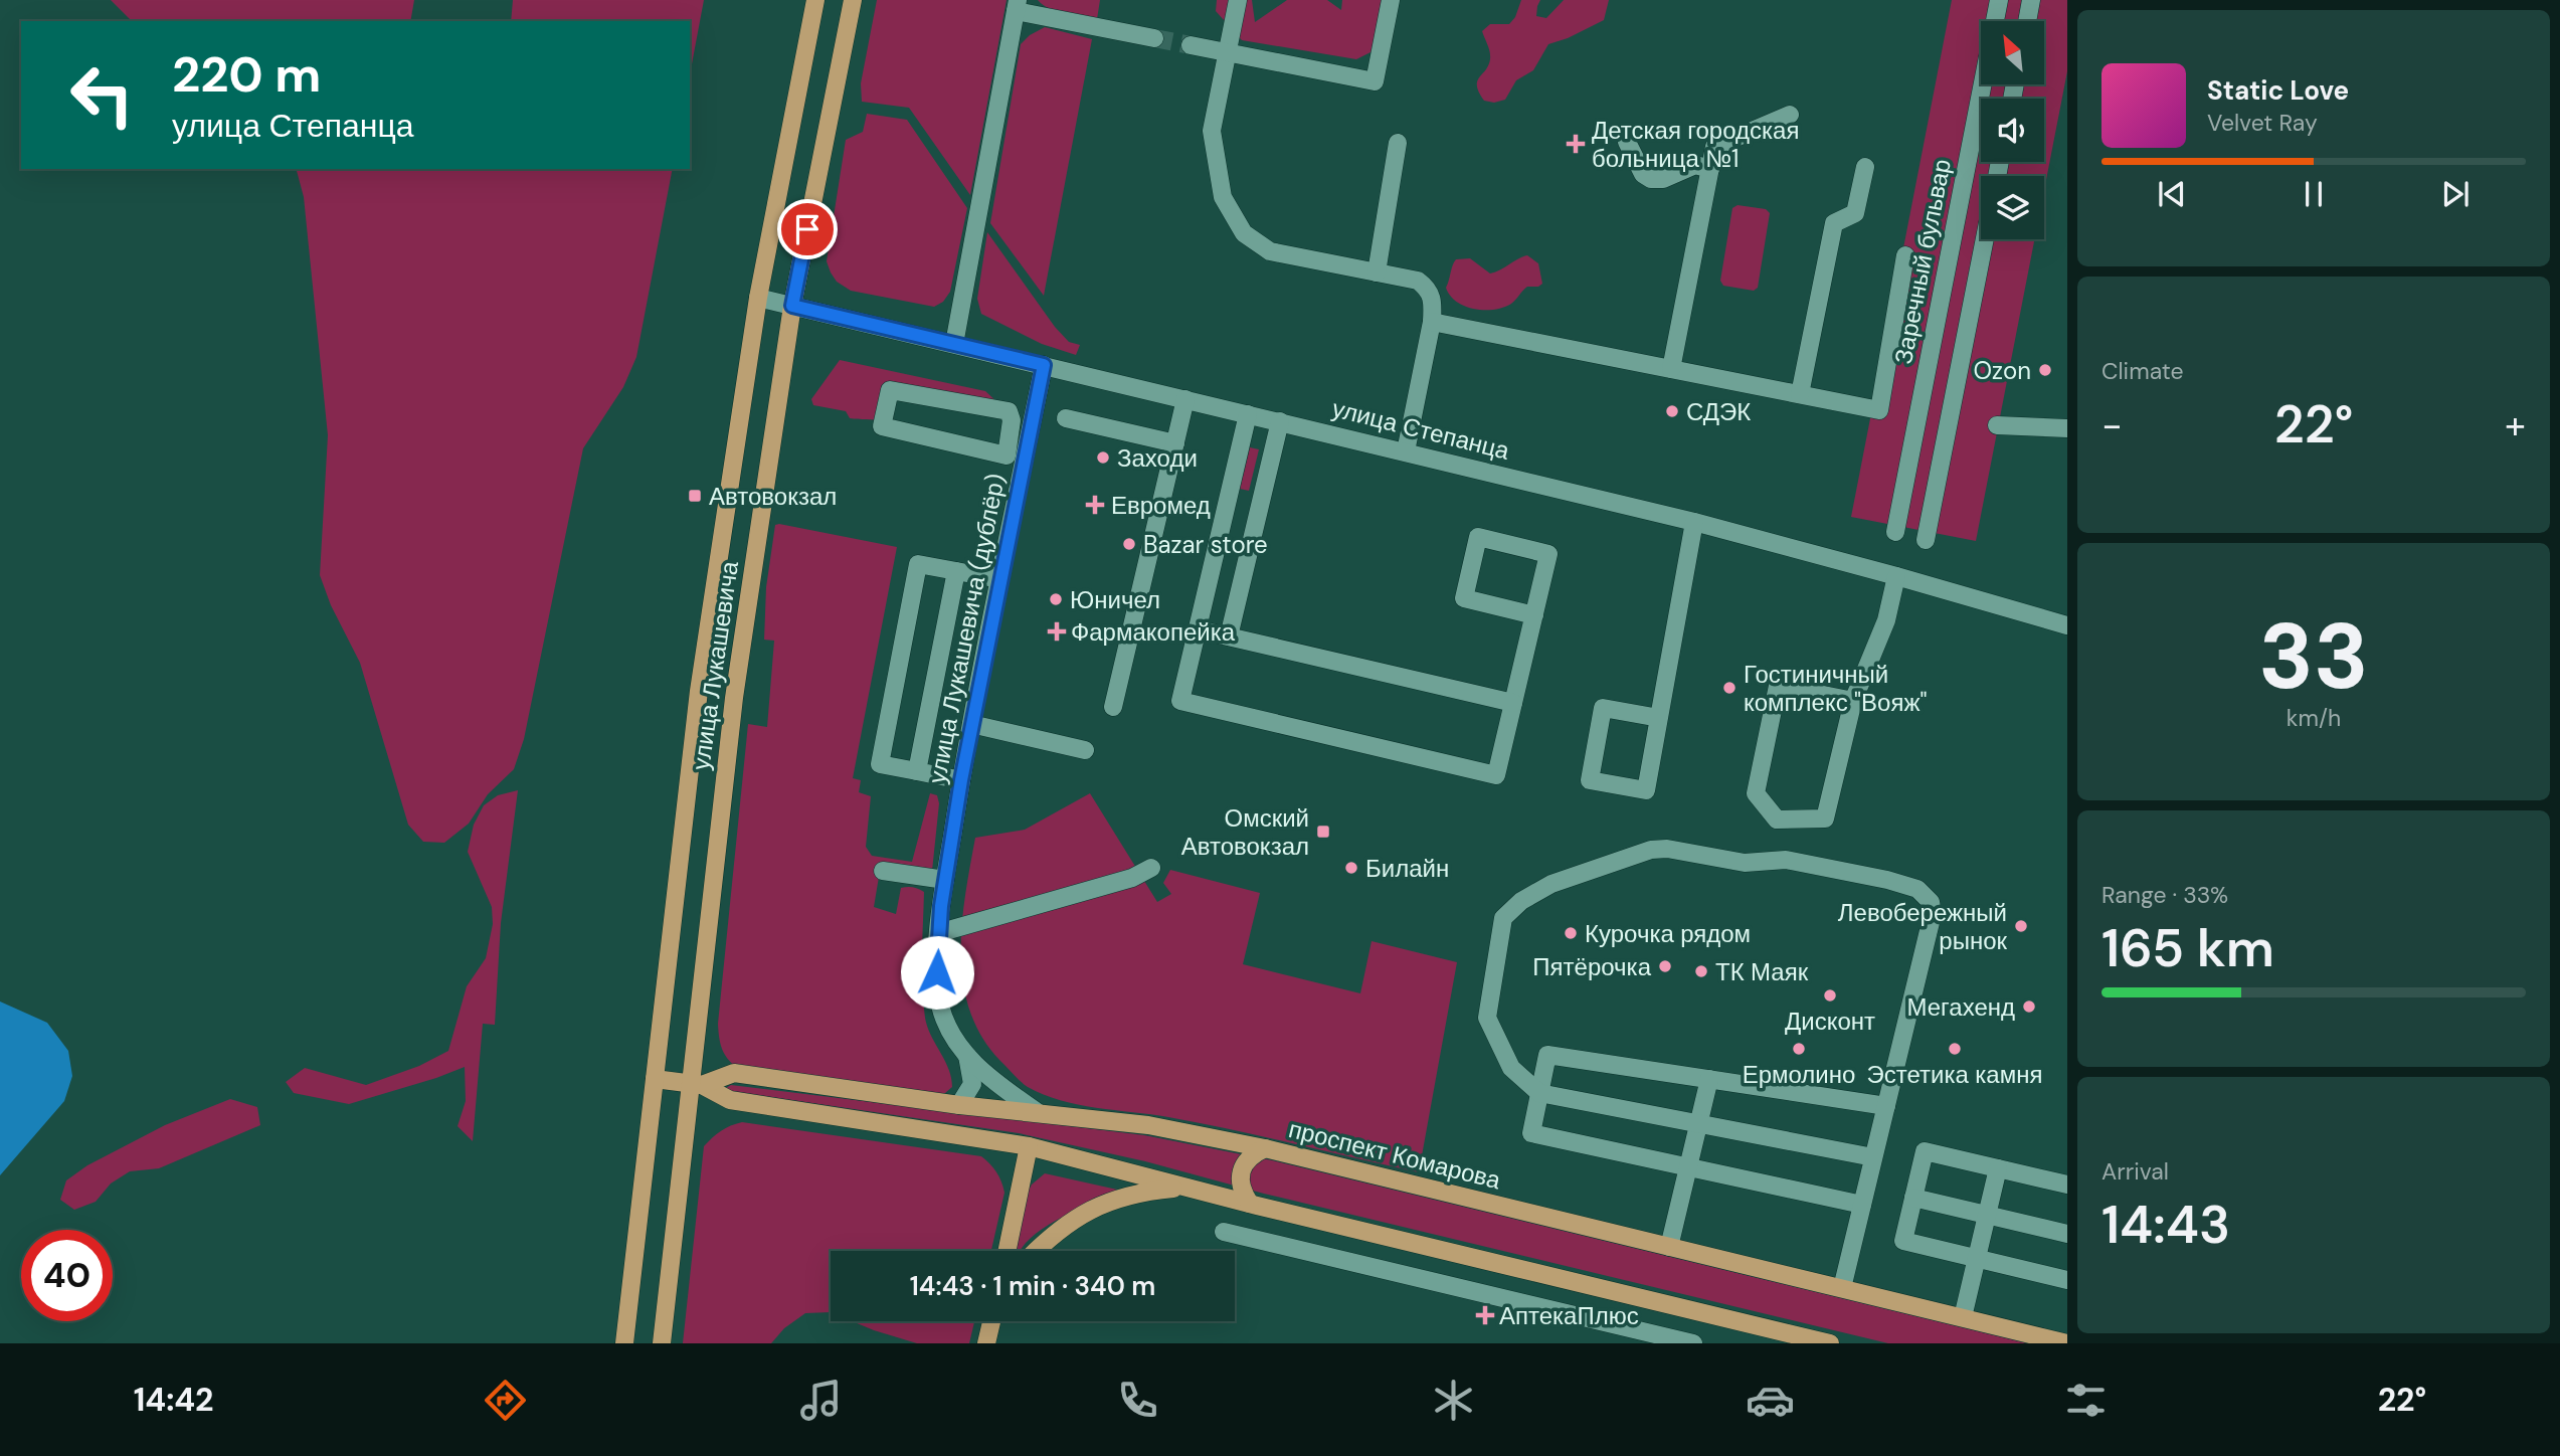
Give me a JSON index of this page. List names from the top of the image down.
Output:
{
  "streets": {
    "main road": ["улица Лукашевича", "проспект Комарова"],
    "street": ["Заречный бульвар", "улица Степанца", "улица Лукашевича (дублёр)"]
  },
  "crossings": [
    ["улица Степанца", "улица Лукашевича (дублёр)"],
    ["улица Степанца", "улица Лукашевича"],
    ["улица Лукашевича (дублёр)", "проспект Комарова"],
    ["улица Лукашевича", "проспект Комарова"]
  ],
  "places": {
    "health": [
      "Детская городская больница №1",
      "Евромед",
      "Фармакопейка",
      "АптекаПлюс"
    ],
    "other": [
      "Ozon",
      "СДЭК",
      "Заходи",
      "Bazar store",
      "Юничел",
      "Гостиничный комплекс \"Вояж\"",
      "Билайн",
      "Левобережный рынок",
      "Курочка рядом",
      "Пятёрочка",
      "ТК Маяк",
      "Дисконт",
      "Мегахенд",
      "Ермолино",
      "Эстетика камня"
    ],
    "transit": ["Автовокзал", "Омский Автовокзал"]
  },
  "north": "top left",
  "page": {
    "turn": ["220 m", "улица Степанца"],
    "song": ["Static Love", "Velvet Ray"],
    "tile": [
      "Climate",
      ["33", "km/h"],
      ["Range · 33%", "165 km"],
      ["Arrival", "14:43"]
    ],
    "heat": ["−", "22°", "+"],
    "limit": "40",
    "trip": "14:43 · 1 min · 340 m",
    "tabs": ["14:42", "22°"]
  }
}
